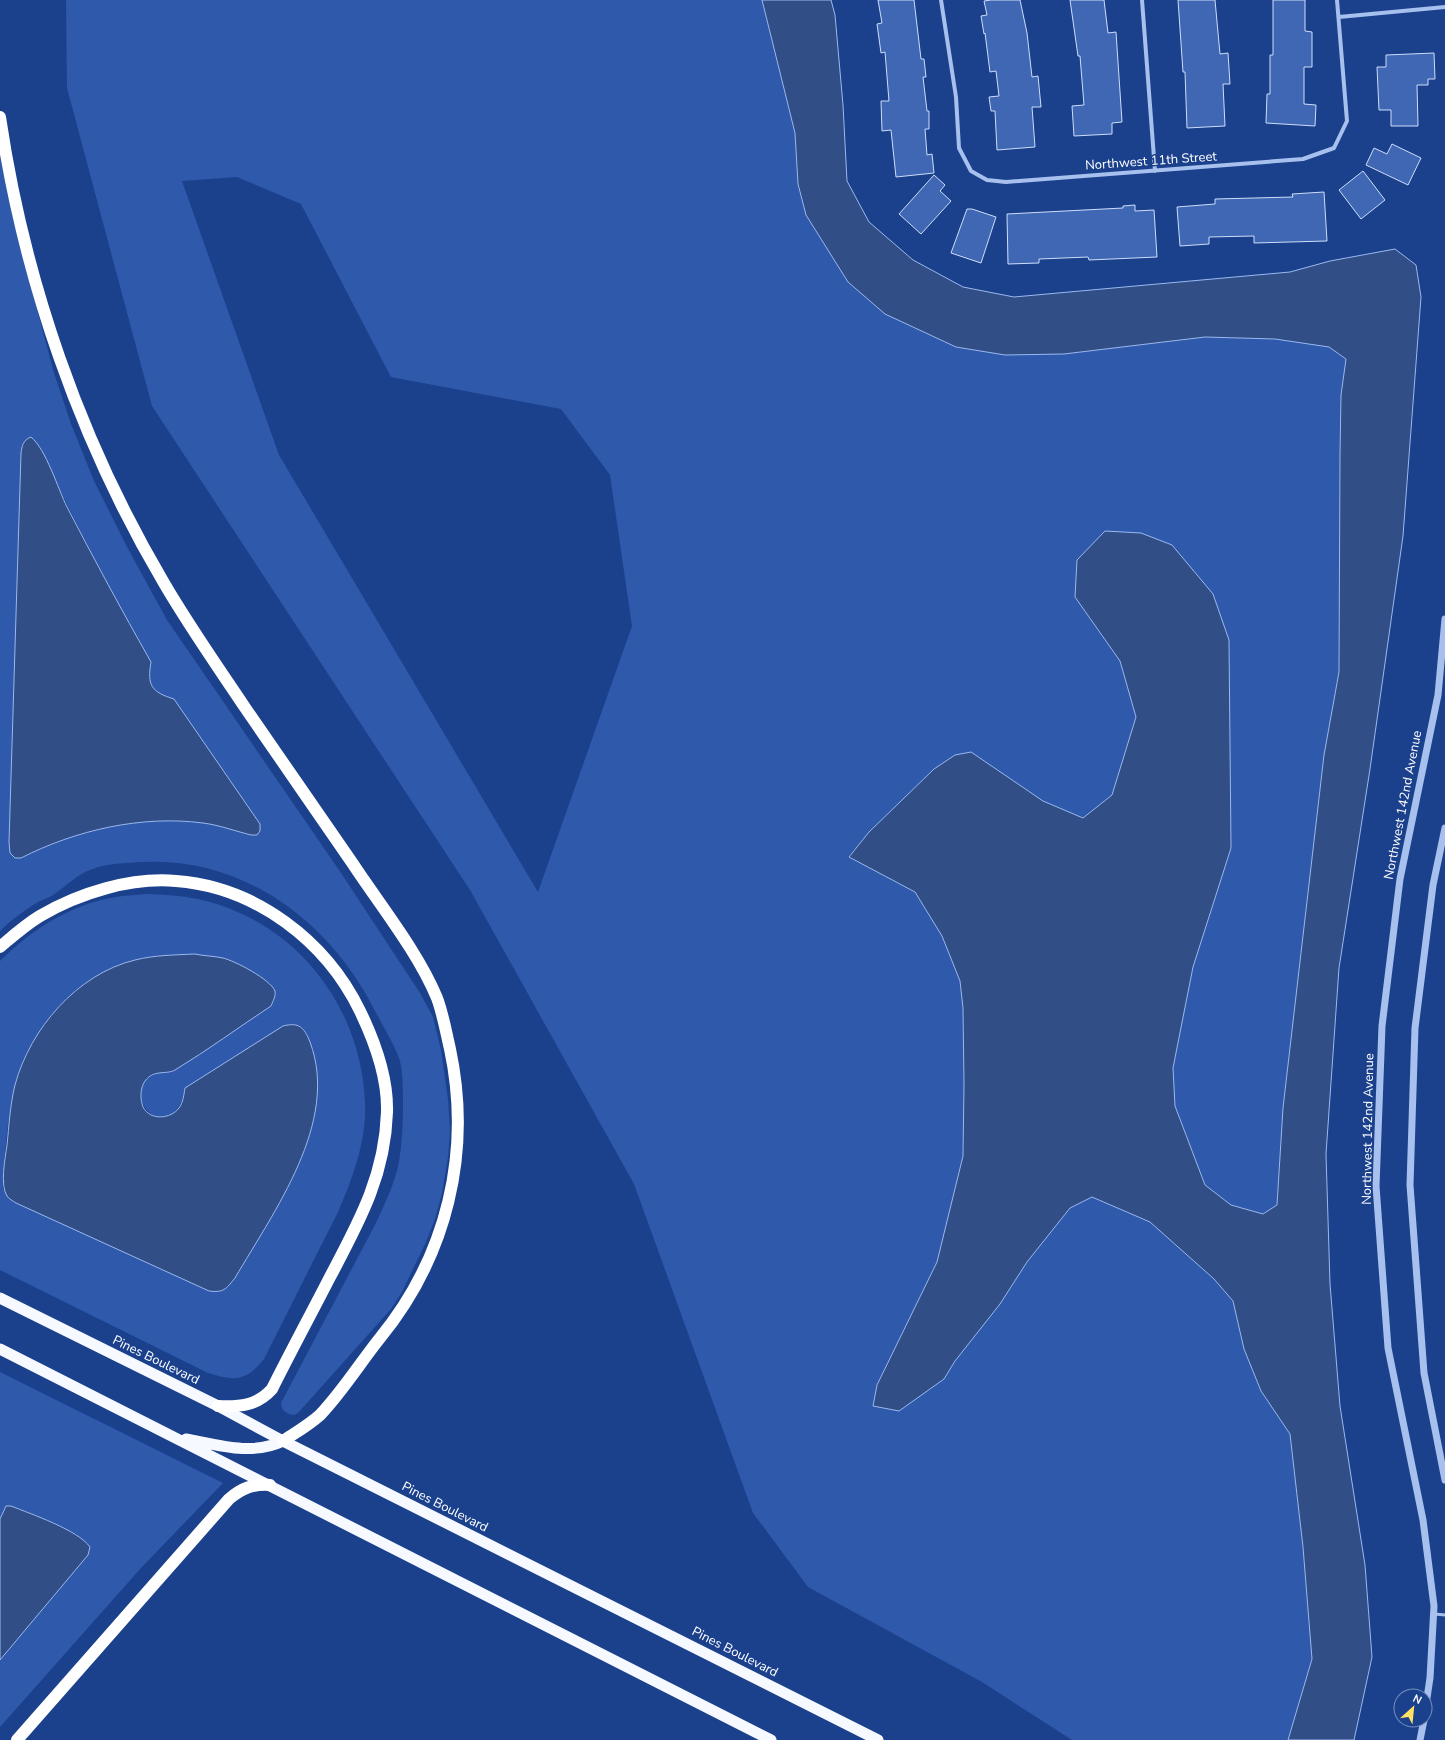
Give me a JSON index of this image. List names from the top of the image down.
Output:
{
  "streets": {
    "highway": ["Pines Boulevard"],
    "street": ["Northwest 11th Street", "Northwest 142nd Avenue"]
  },
  "north": "top right"
}
